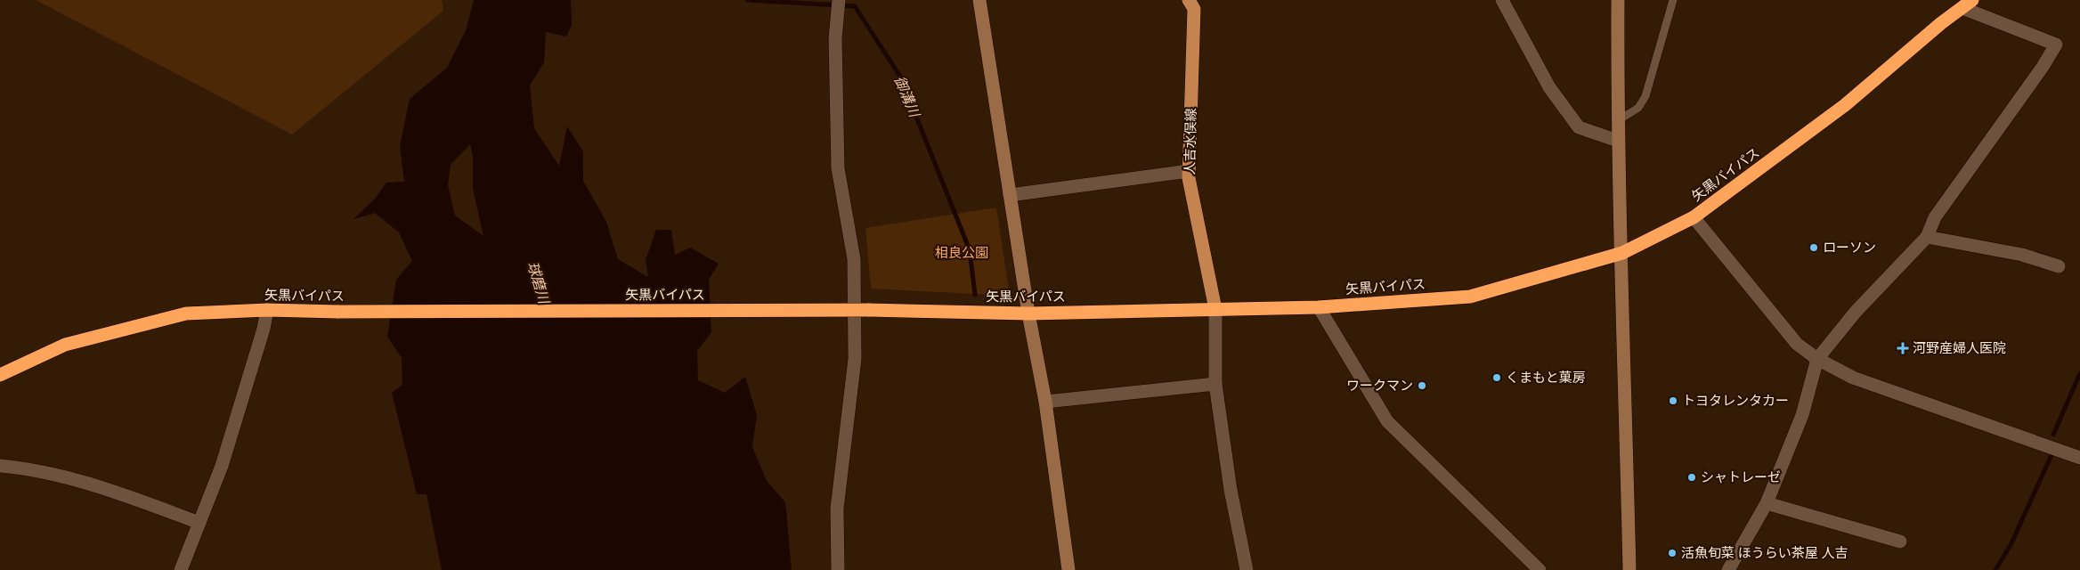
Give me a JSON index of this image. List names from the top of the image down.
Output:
{
  "streets": {
    "highway": ["矢黒バイパス"],
    "main road": ["人吉水俣線"]
  },
  "crossings": [
    ["人吉水俣線", "矢黒バイパス"]
  ],
  "water": ["御溝川", "球磨川"],
  "parks": ["相良公園"],
  "places": {
    "other": [
      "ローソン",
      "くまもと菓房",
      "ワークマン",
      "トヨタレンタカー",
      "シャトレーゼ",
      "活魚旬菜 ほうらい茶屋 人吉"
    ],
    "health": ["河野産婦人医院"]
  }
}
